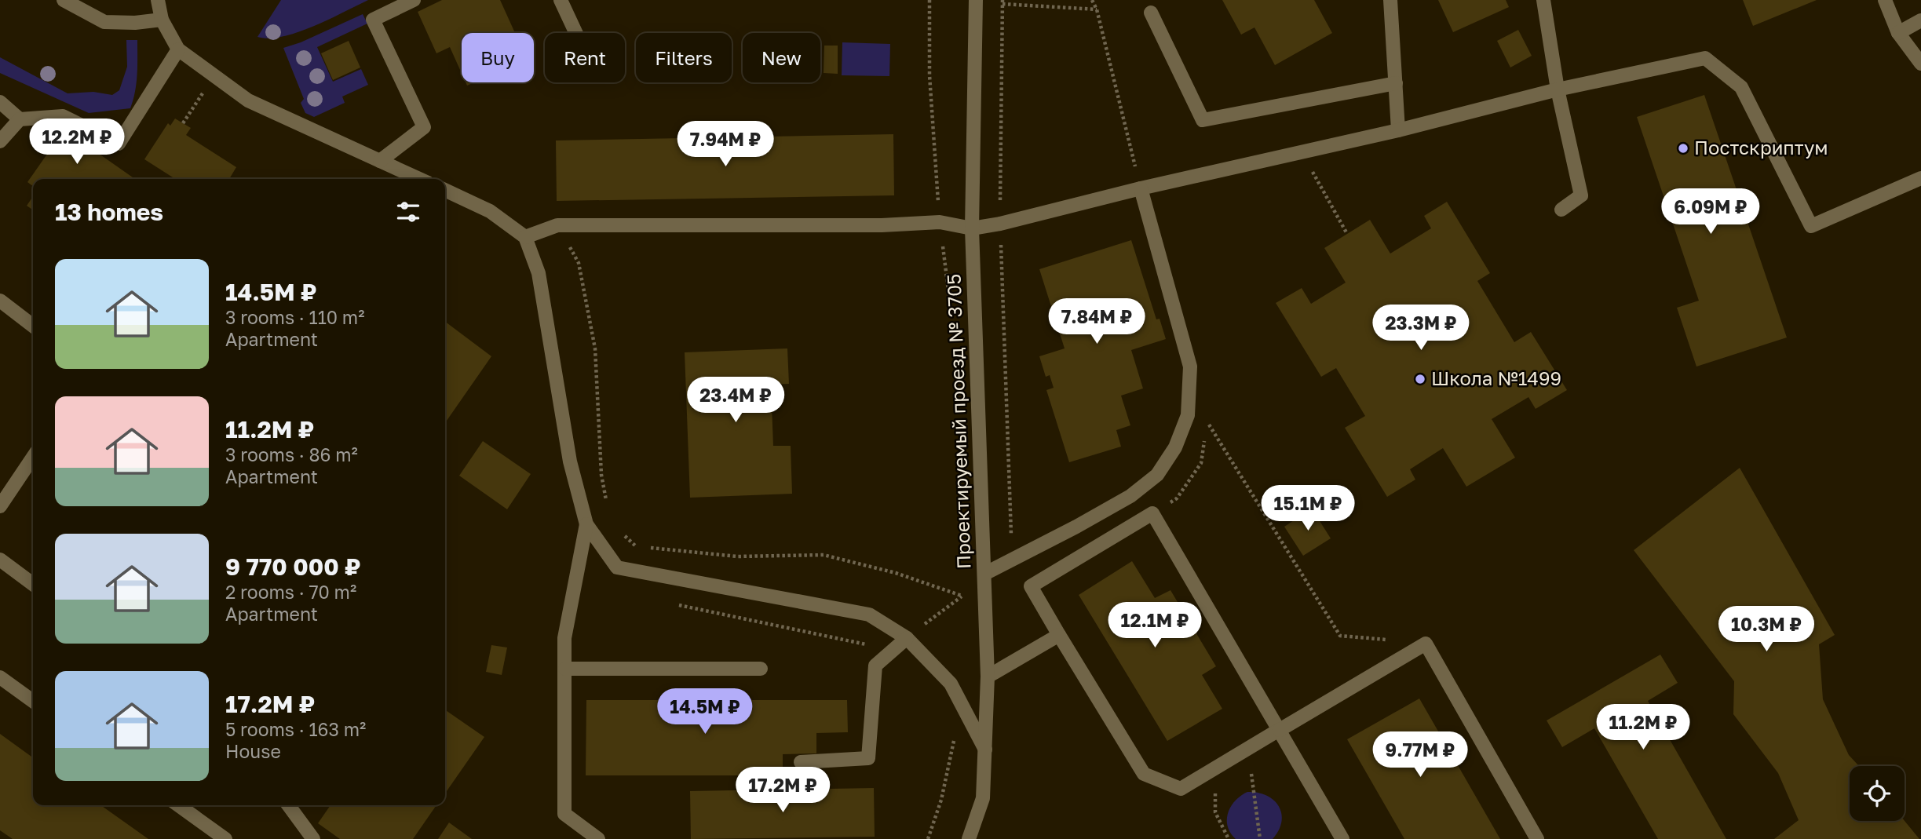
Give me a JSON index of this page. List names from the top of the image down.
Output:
{
  "streets": {
    "street": ["Проектируемый проезд № 3705"]
  },
  "places": ["Постскриптум", "Школа №1499"],
  "page": {
    "chip": [
      "Buy",
      "Rent",
      "Filters",
      "New"
    ],
    "price": [
      "12.2M ₽",
      "7.94M ₽",
      "6.09M ₽",
      "7.84M ₽",
      "23.3M ₽",
      "23.4M ₽",
      "15.1M ₽",
      "12.1M ₽",
      "10.3M ₽",
      "14.5M ₽",
      "11.2M ₽",
      "9.77M ₽",
      "17.2M ₽"
    ],
    "heading": "13 homes",
    "list": [
      {
        "name": "14.5M ₽",
        "note": "3 rooms · 110 m² · Apartment"
      },
      {
        "name": "11.2M ₽",
        "note": "3 rooms · 86 m² · Apartment"
      },
      {
        "name": "9 770 000 ₽",
        "note": "2 rooms · 70 m² · Apartment"
      },
      {
        "name": "17.2M ₽",
        "note": "5 rooms · 163 m² · House"
      }
    ]
  }
}
